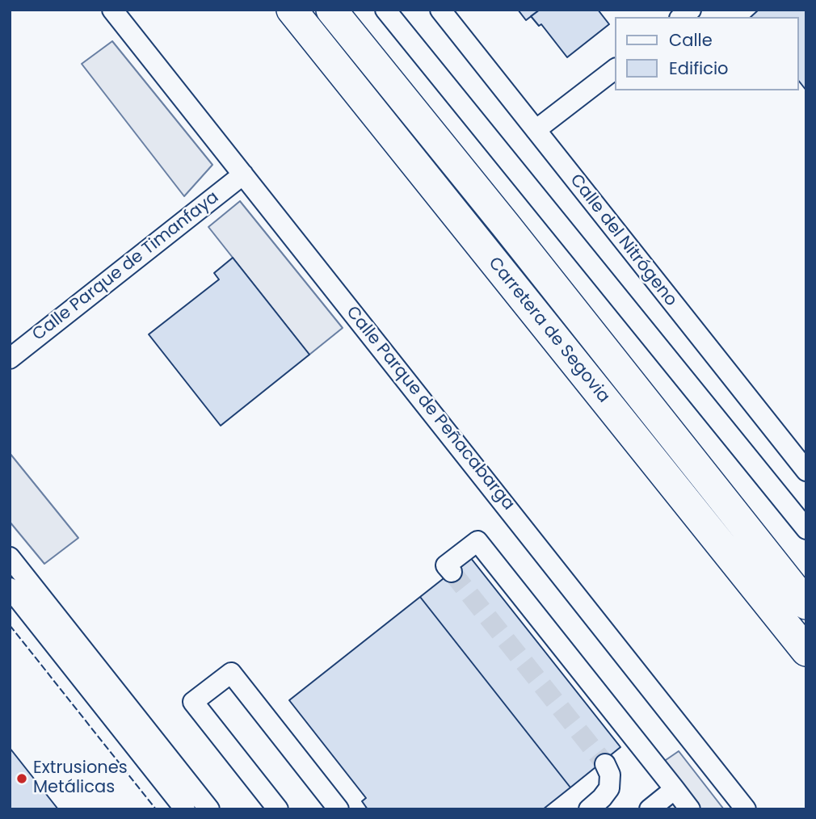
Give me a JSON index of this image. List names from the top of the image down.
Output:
{
  "streets": {
    "highway": ["Carretera de Segovia"],
    "street": ["Calle del Nitrógeno", "Calle Parque de Timanfaya", "Calle Parque de Peñacabarga"]
  },
  "crossings": [
    ["Calle Parque de Timanfaya", "Calle Parque de Peñacabarga"]
  ],
  "places": ["Extrusiones Metálicas"],
  "legend": ["Calle", "Edificio"]
}
